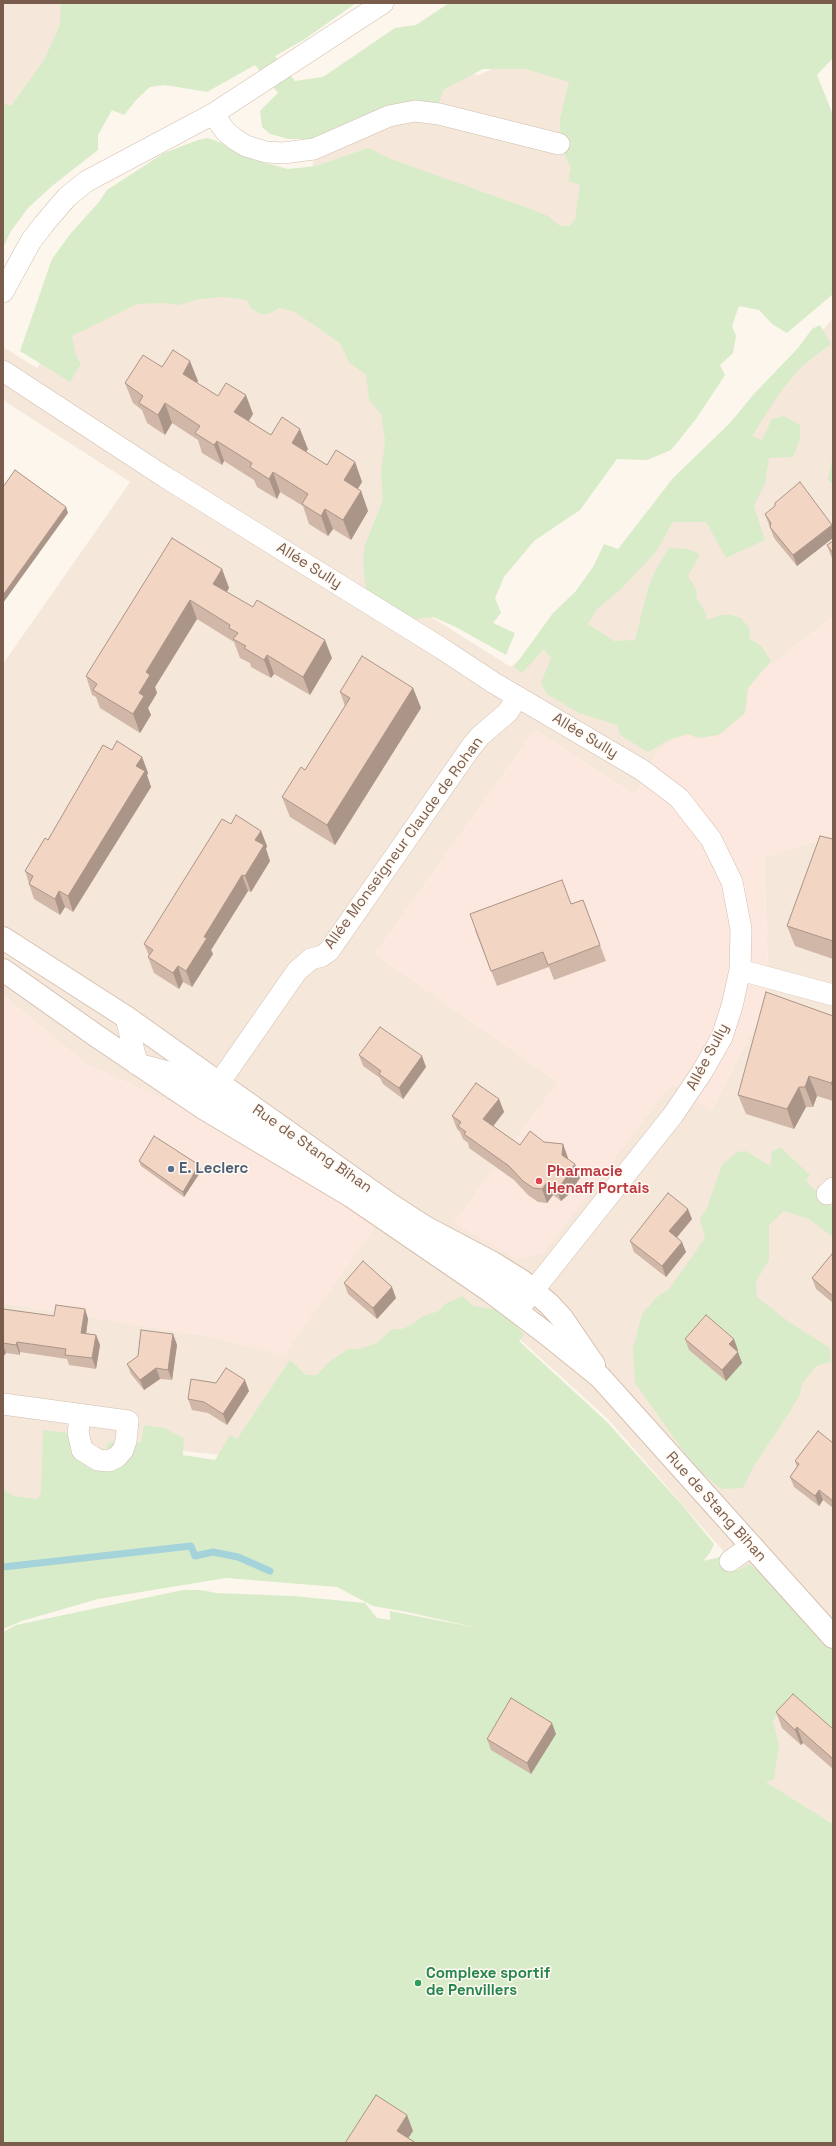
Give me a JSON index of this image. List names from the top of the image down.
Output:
{
  "streets": {
    "street": ["Allée Sully", "Allée Monseigneur Claude de Rohan", "Rue de Stang Bihan"]
  },
  "crossings": [
    ["Allée Sully", "Allée Monseigneur Claude de Rohan"],
    ["Allée Sully", "Rue de Stang Bihan"],
    ["Allée Monseigneur Claude de Rohan", "Rue de Stang Bihan"]
  ],
  "places": ["E. Leclerc", "Pharmacie Henaff Portais", "Complexe sportif de Penvillers"]
}
